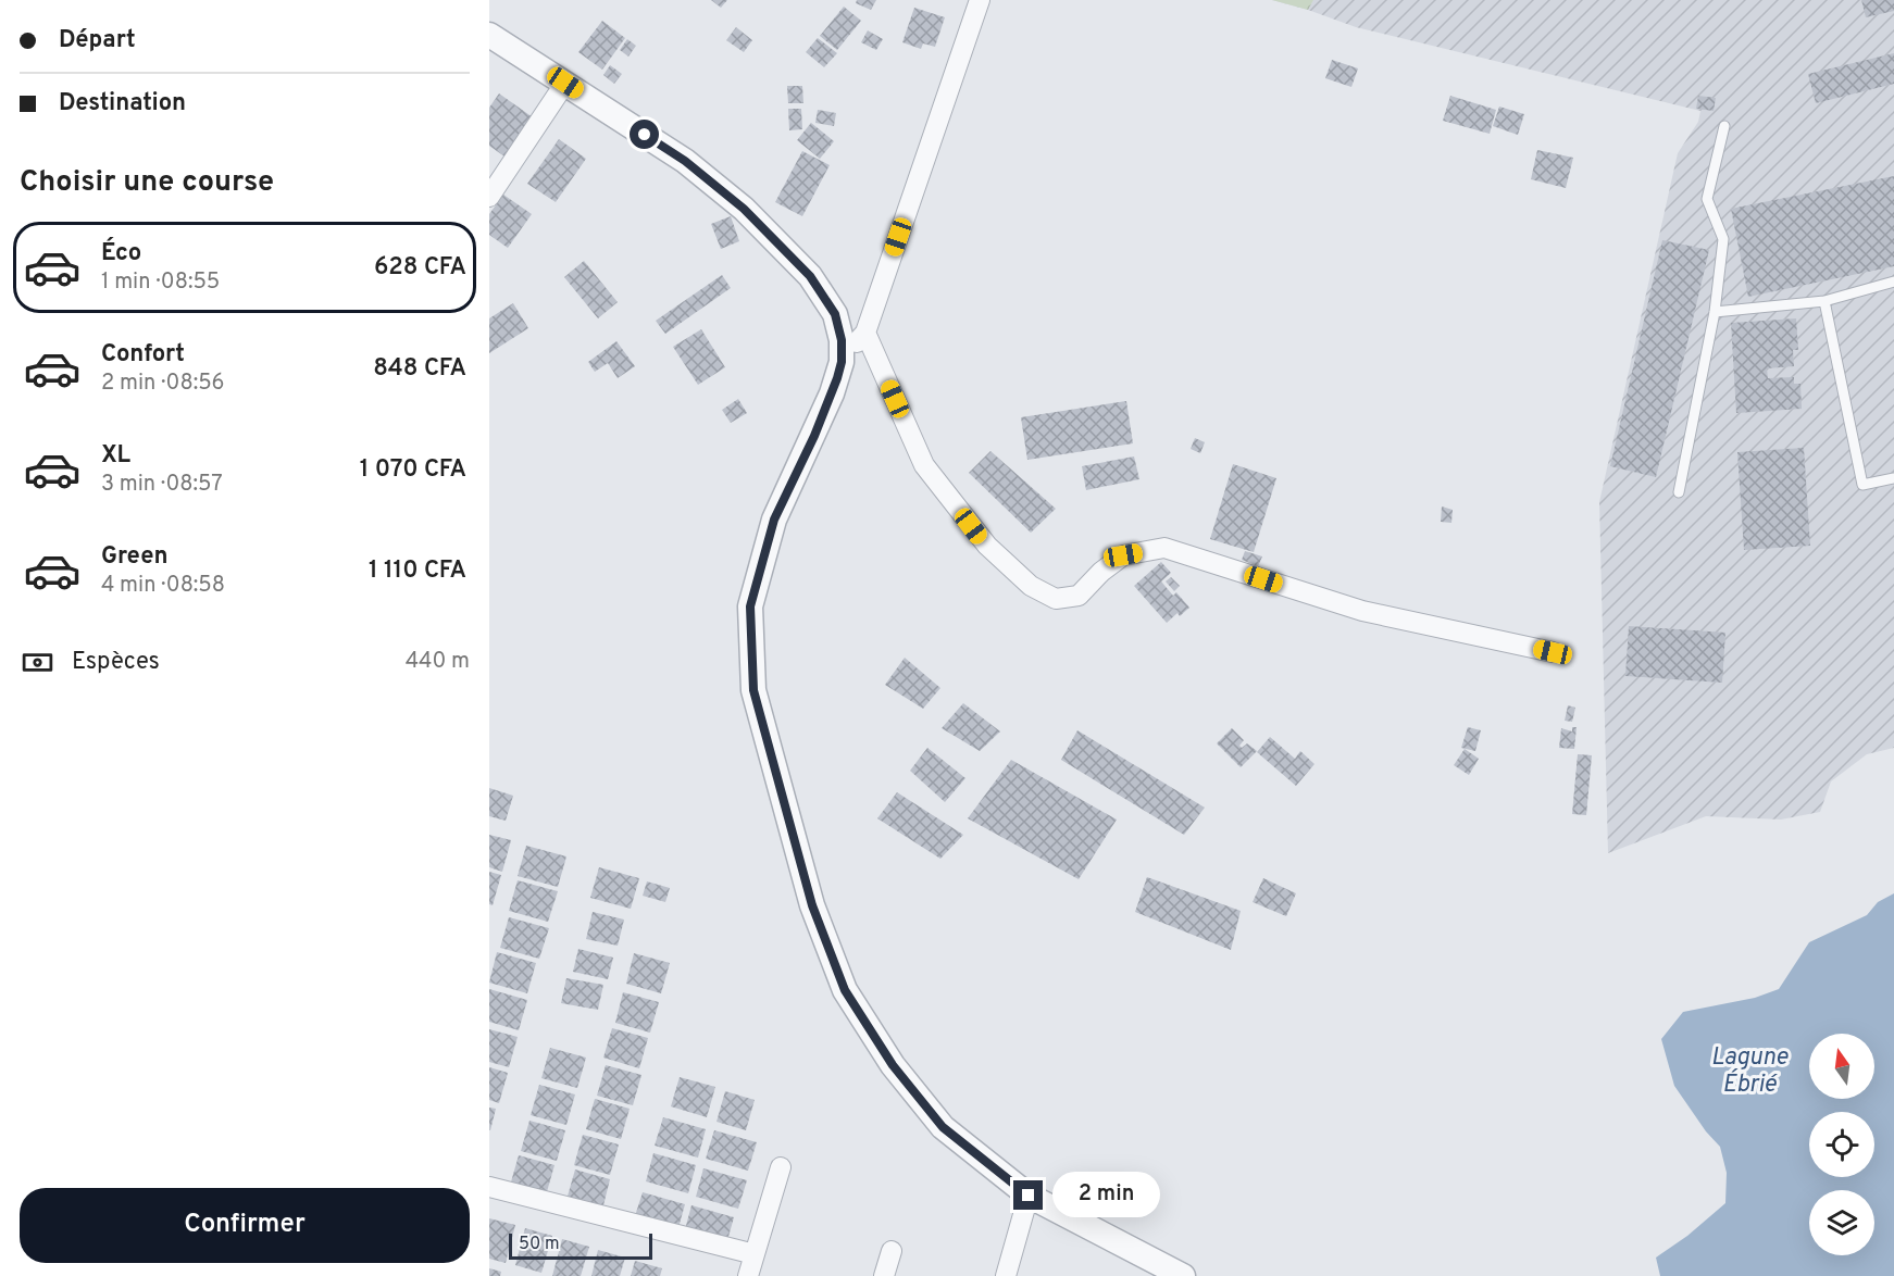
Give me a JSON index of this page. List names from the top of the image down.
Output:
{
  "water": ["Lagune Ébrié"],
  "scale_bar": "50 m",
  "north": "top",
  "page": {
    "banner": ["Départ", "Destination"],
    "heading": "Choisir une course",
    "list": [
      {
        "name": "Éco",
        "note": "1 min · 08:55",
        "value": "628 CFA"
      },
      {
        "name": "Confort",
        "note": "2 min · 08:56",
        "value": "848 CFA"
      },
      {
        "name": "XL",
        "note": "3 min · 08:57",
        "value": "1 070 CFA"
      },
      {
        "name": "Green",
        "note": "4 min · 08:58",
        "value": "1 110 CFA"
      }
    ],
    "pay": ["Espèces", "440 m"],
    "bubble": "2 min",
    "buttons": "Confirmer",
    "scale": "50 m"
  }
}
